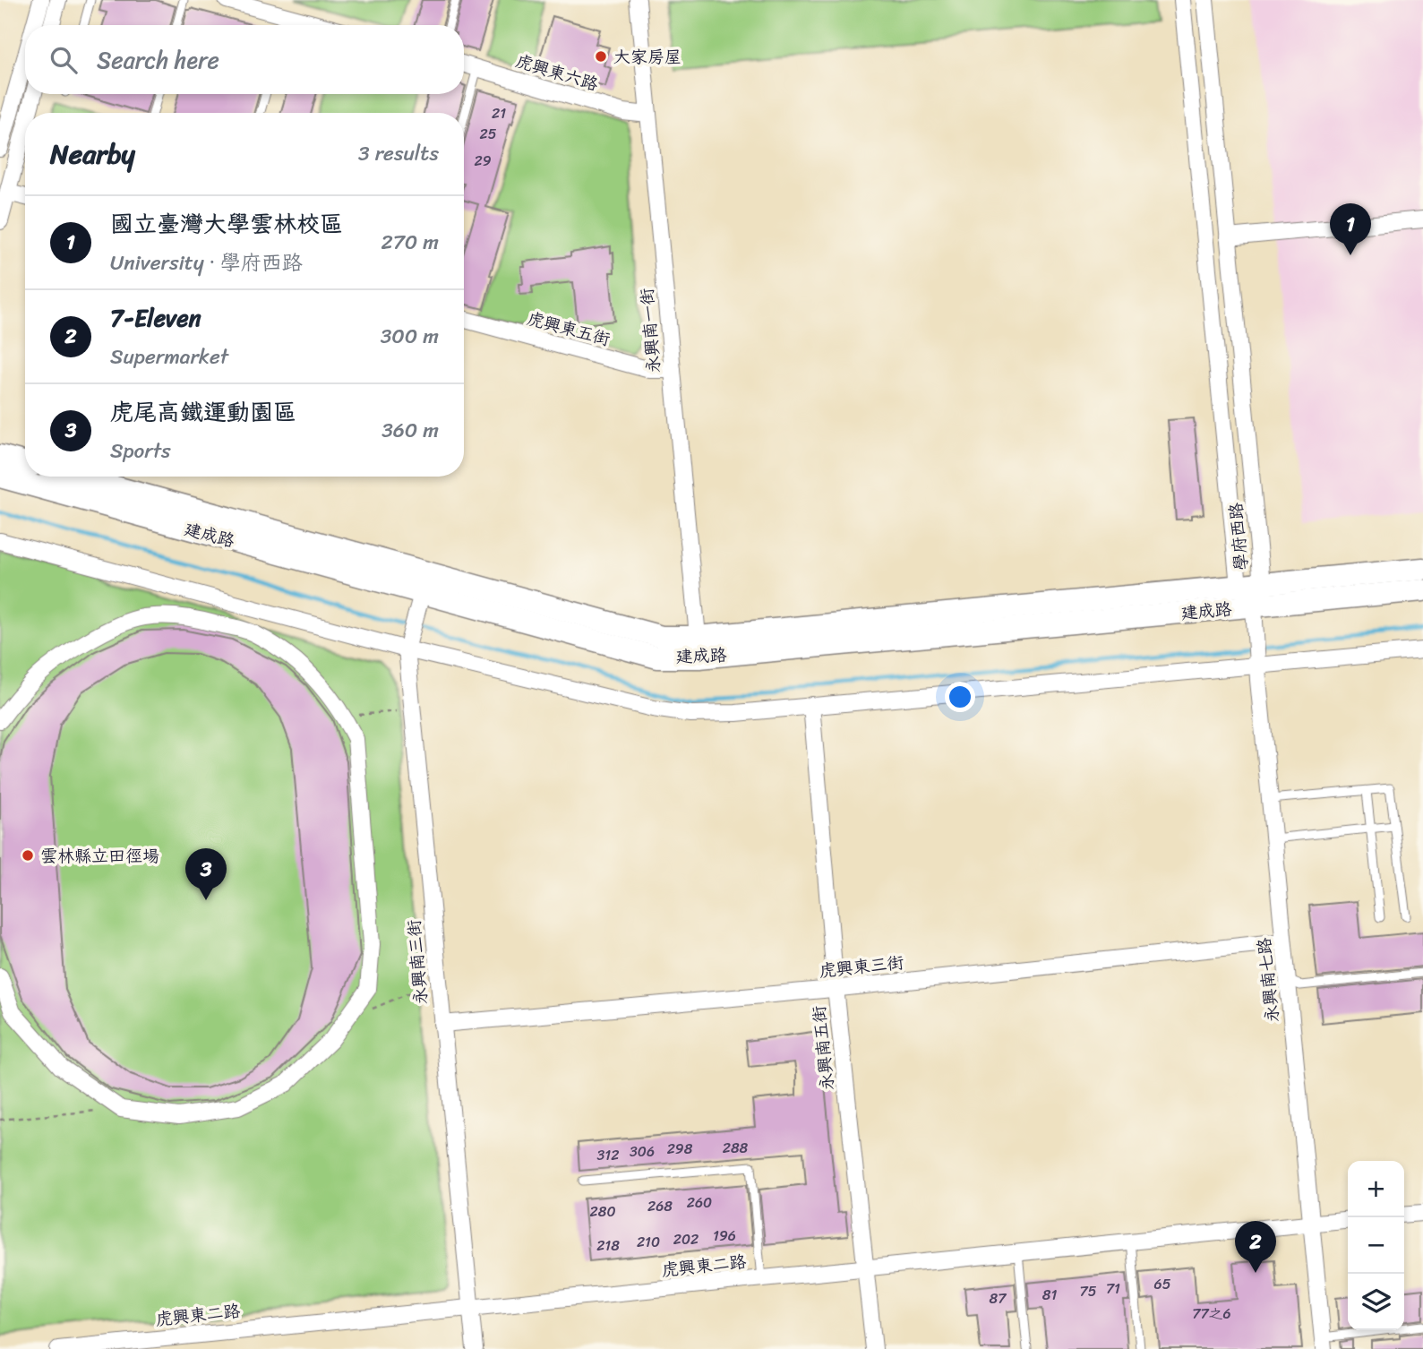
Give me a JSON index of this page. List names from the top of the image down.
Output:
{
  "streets": {
    "street": [
      "虎興東六路",
      "虎興東五街",
      "永興南一街",
      "建成路",
      "學府西路",
      "永興南三街",
      "虎興東三街",
      "永興南七路",
      "永興南五街",
      "虎興東二路"
    ]
  },
  "crossings": [
    ["虎興東六路", "永興南一街"],
    ["虎興東五街", "永興南一街"],
    ["永興南一街", "建成路"],
    ["建成路", "學府西路"],
    ["建成路", "永興南三街"],
    ["建成路", "永興南七路"],
    ["學府西路", "永興南七路"],
    ["永興南三街", "虎興東三街"],
    ["永興南三街", "虎興東二路"],
    ["虎興東三街", "永興南七路"],
    ["虎興東三街", "永興南五街"],
    ["永興南七路", "虎興東二路"],
    ["永興南五街", "虎興東二路"]
  ],
  "places": ["大家房屋", "雲林縣立田徑場"],
  "house_numbers": [
    "21",
    "25",
    "29",
    "288",
    "298",
    "306",
    "312",
    "260",
    "268",
    "280",
    "196",
    "202",
    "210",
    "218",
    "65",
    "71",
    "75",
    "81",
    "87",
    "77之6"
  ],
  "page": {
    "search": "Search here",
    "heading": ["Nearby", "3 results"],
    "list": [
      {
        "mark": "1",
        "name": "國立臺灣大學雲林校區",
        "note": "University · 學府西路",
        "value": "270 m"
      },
      {
        "mark": "2",
        "name": "7-Eleven",
        "note": "Supermarket",
        "value": "300 m"
      },
      {
        "mark": "3",
        "name": "虎尾高鐵運動園區",
        "note": "Sports",
        "value": "360 m"
      }
    ],
    "pins": ["1", "3", "2"],
    "map_buttons": ["+", "−"]
  }
}
